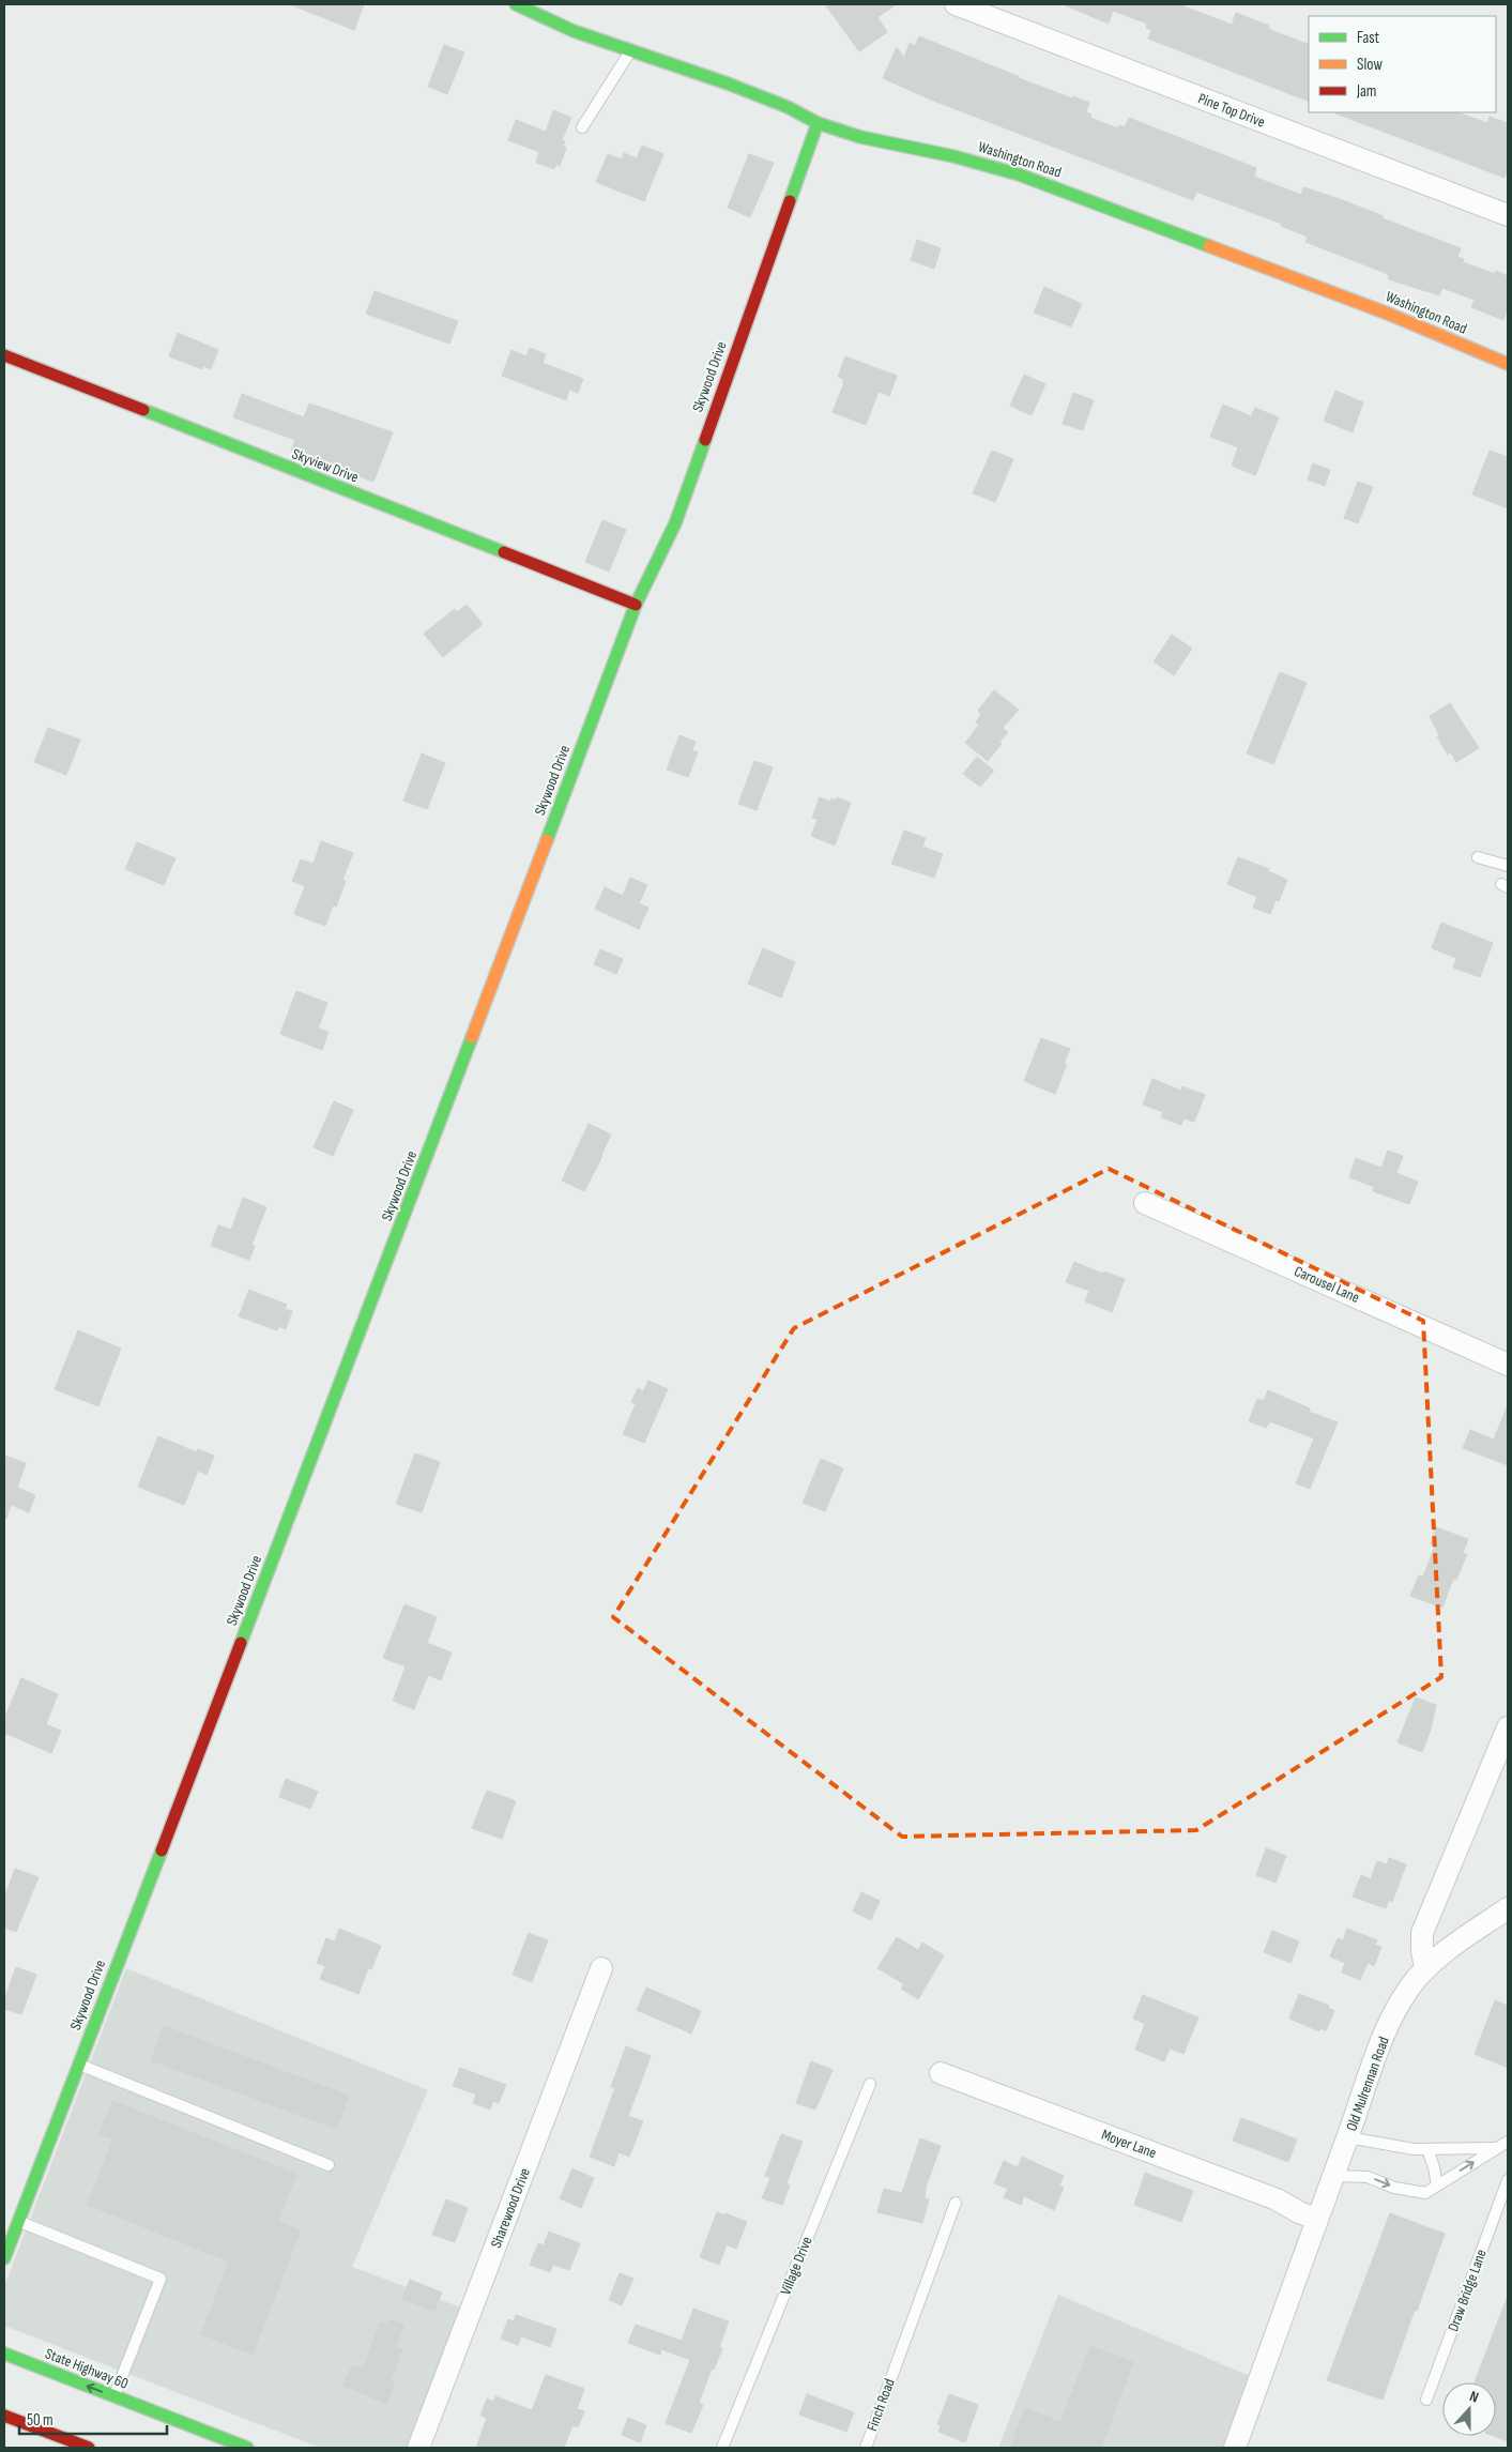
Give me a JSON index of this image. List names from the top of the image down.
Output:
{
  "streets": {
    "main road": [
      "Washington Road",
      "Skywood Drive",
      "Skyview Drive",
      "State Highway 60"
    ],
    "street": [
      "Pine Top Drive",
      "Carousel Lane",
      "Old Mulrennan Road",
      "Moyer Lane",
      "Sharewood Drive"
    ],
    "lane": ["Village Drive", "Draw Bridge Lane", "Finch Road"]
  },
  "crossings": [
    ["Washington Road", "Skywood Drive"],
    ["Skywood Drive", "Skyview Drive"],
    ["Old Mulrennan Road", "Moyer Lane"]
  ],
  "legend": ["Fast", "Slow", "Jam"],
  "scale_bar": "50 m",
  "north": "top"
}
